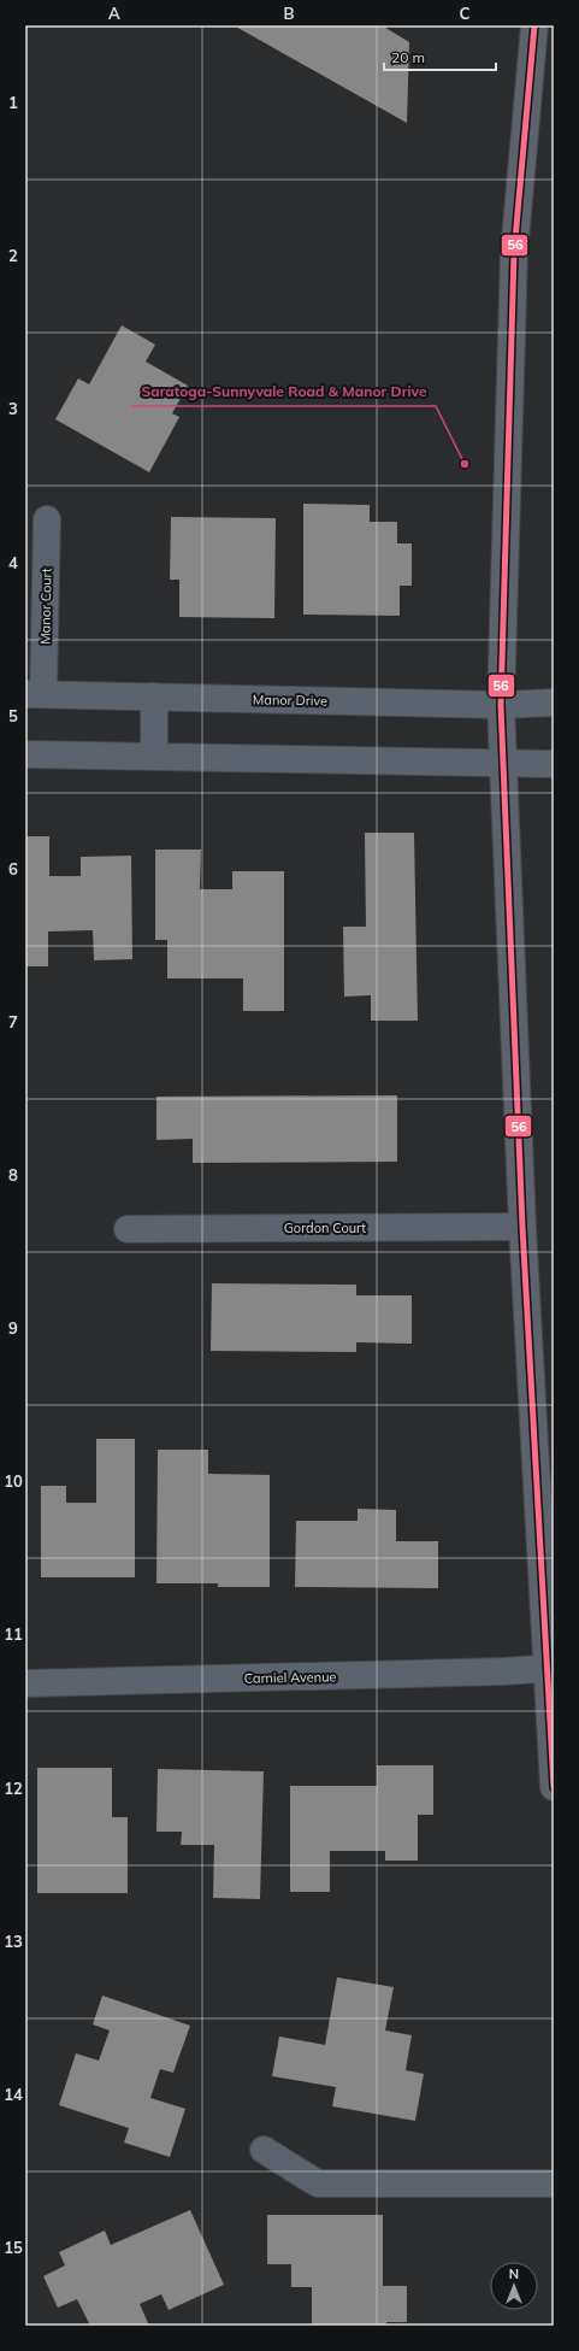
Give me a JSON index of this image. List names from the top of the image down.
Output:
{
  "streets": {
    "street": [
      "Manor Court",
      "Manor Drive",
      "Gordon Court",
      "Carniel Avenue"
    ]
  },
  "crossings": [
    ["Manor Court", "Manor Drive"]
  ],
  "places": ["Saratoga-Sunnyvale Road & Manor Drive"],
  "lines": ["transit line 56"],
  "scale_bar": "20 m",
  "north": "top",
  "grid": {
    "columns": ["A", "B", "C"],
    "rows": [
      "1",
      "2",
      "3",
      "4",
      "5",
      "6",
      "7",
      "8",
      "9",
      "10",
      "11",
      "12",
      "13",
      "14",
      "15"
    ]
  }
}
